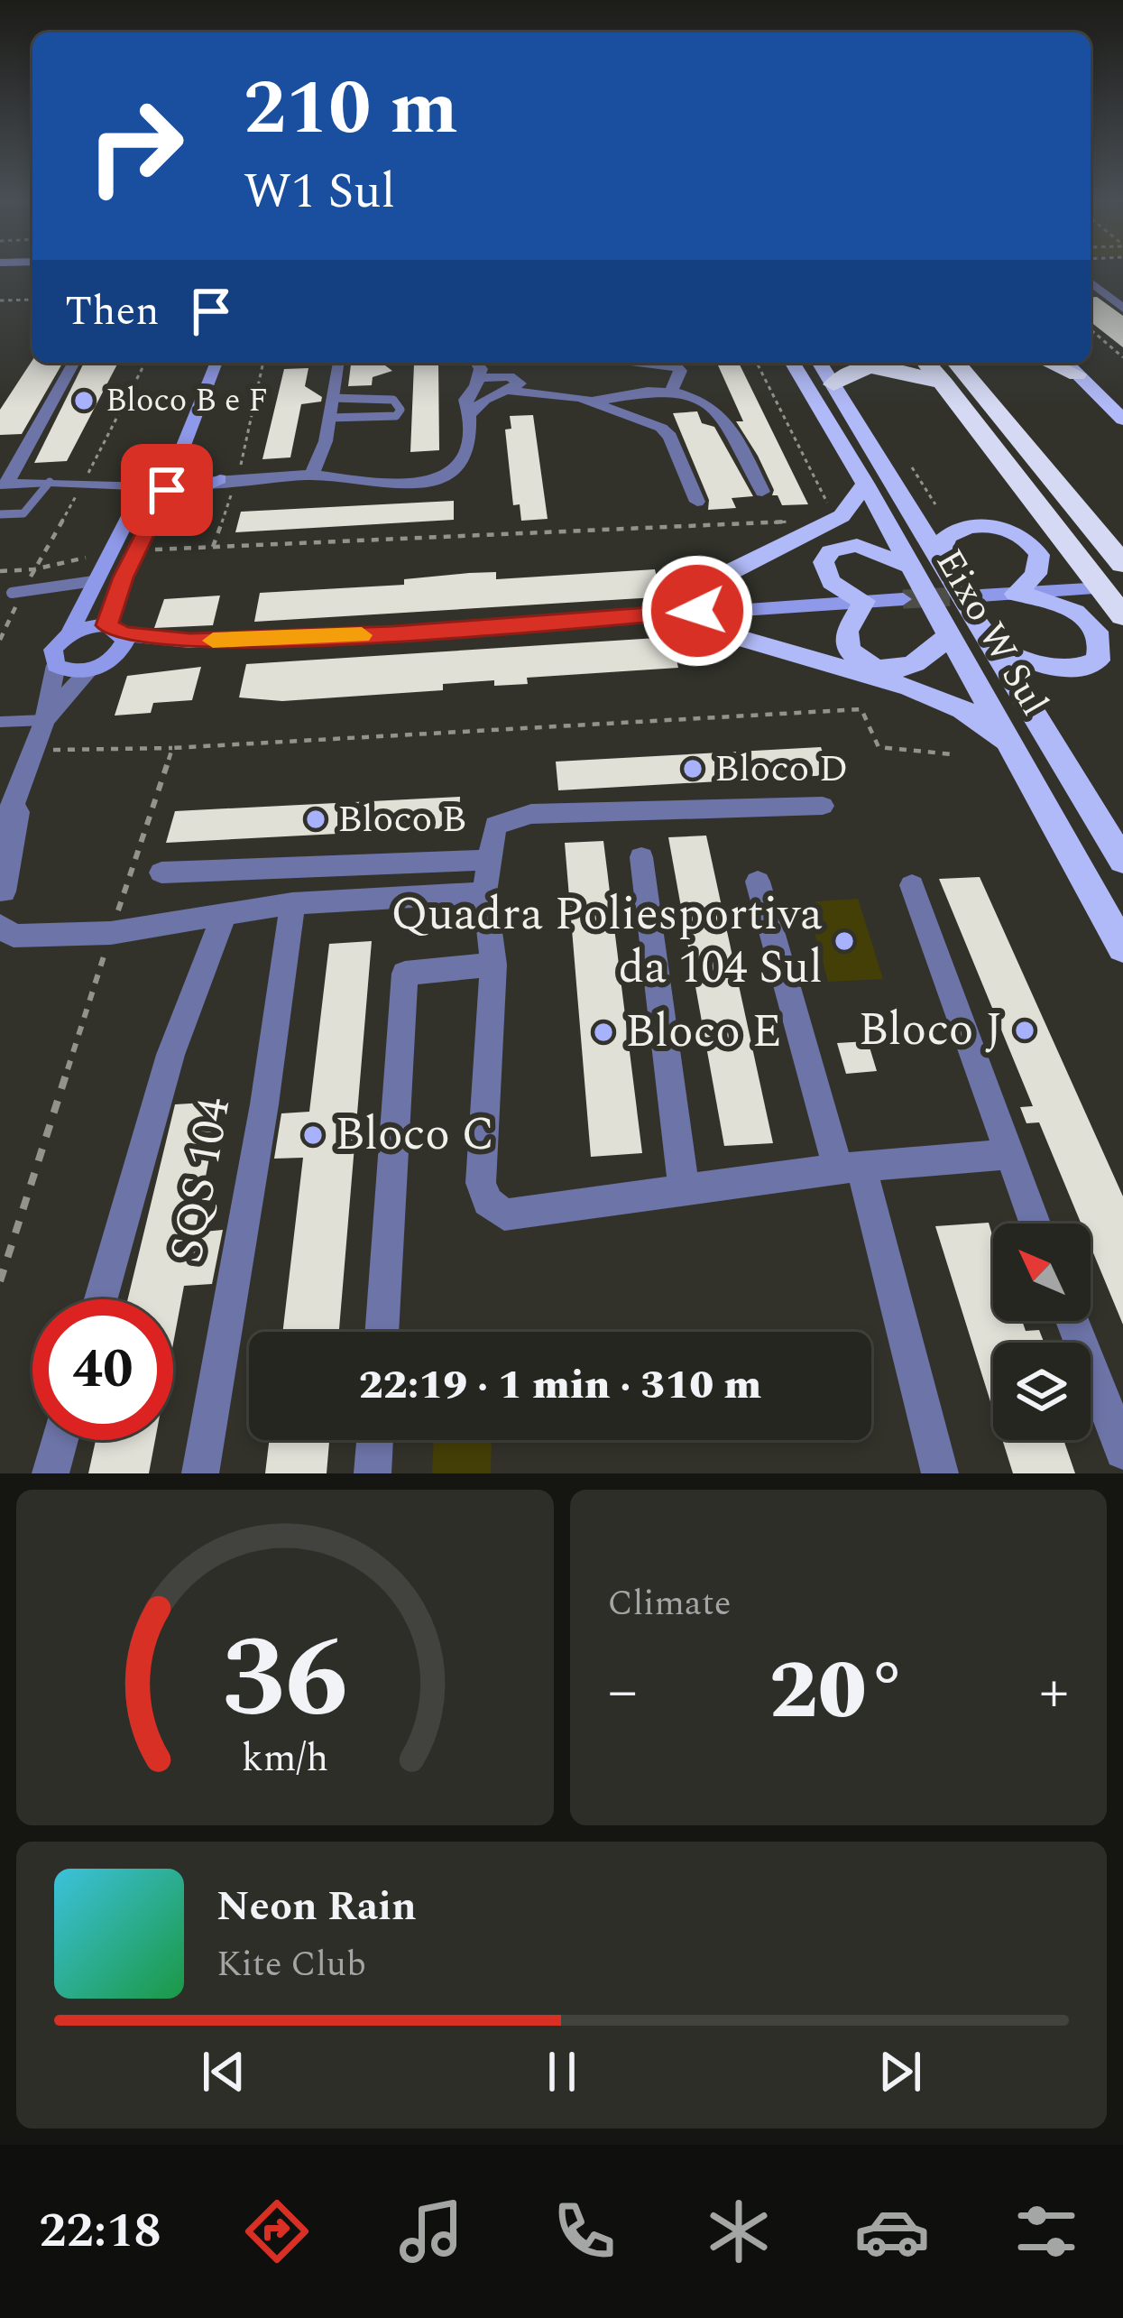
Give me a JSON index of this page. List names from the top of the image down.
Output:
{
  "streets": {
    "main road": ["Eixo W Sul"],
    "street": ["SQS 104"]
  },
  "places": [
    "Bloco B e F",
    "Bloco D",
    "Bloco B",
    "Quadra Poliesportiva da 104 Sul",
    "Bloco J",
    "Bloco E",
    "Bloco C"
  ],
  "north": "top left",
  "page": {
    "turn": ["210 m", "W1 Sul"],
    "then": "Then",
    "limit": "40",
    "trip": "22:19 · 1 min · 310 m",
    "tile": "Climate",
    "heat": ["−", "20°", "+"],
    "song": ["Neon Rain", "Kite Club"],
    "tabs": "22:18",
    "gauge": ["36", "km/h"]
  }
}
